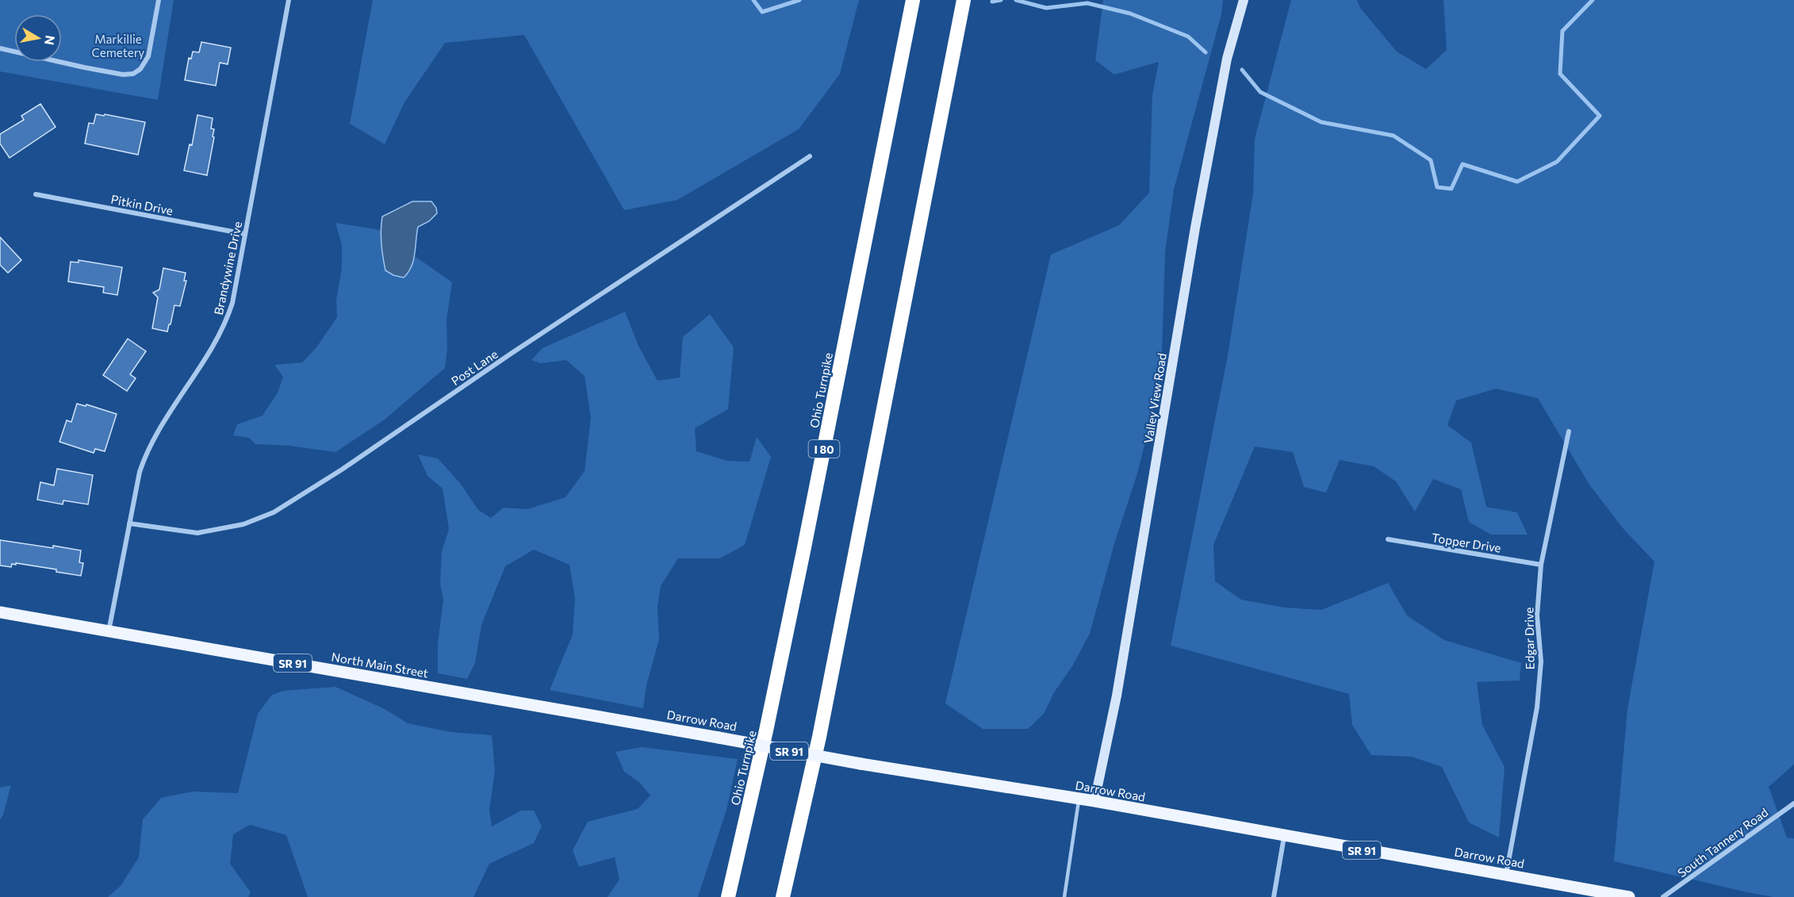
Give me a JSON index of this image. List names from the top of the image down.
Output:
{
  "streets": {
    "highway": ["Ohio Turnpike", "I 80"],
    "main road": [
      "Valley View Road",
      "SR 91",
      "North Main Street",
      "Darrow Road"
    ],
    "street": [
      "Pitkin Drive",
      "Brandywine Drive",
      "Post Lane",
      "Topper Drive",
      "Edgar Drive",
      "South Tannery Road"
    ]
  },
  "crossings": [
    ["Pitkin Drive", "Brandywine Drive"],
    ["Brandywine Drive", "Post Lane"],
    ["Brandywine Drive", "North Main Street"],
    ["Valley View Road", "Darrow Road"],
    ["Topper Drive", "Edgar Drive"],
    ["Edgar Drive", "Darrow Road"],
    ["North Main Street", "Darrow Road"]
  ],
  "parks": ["Markillie Cemetery"],
  "north": "right"
}
